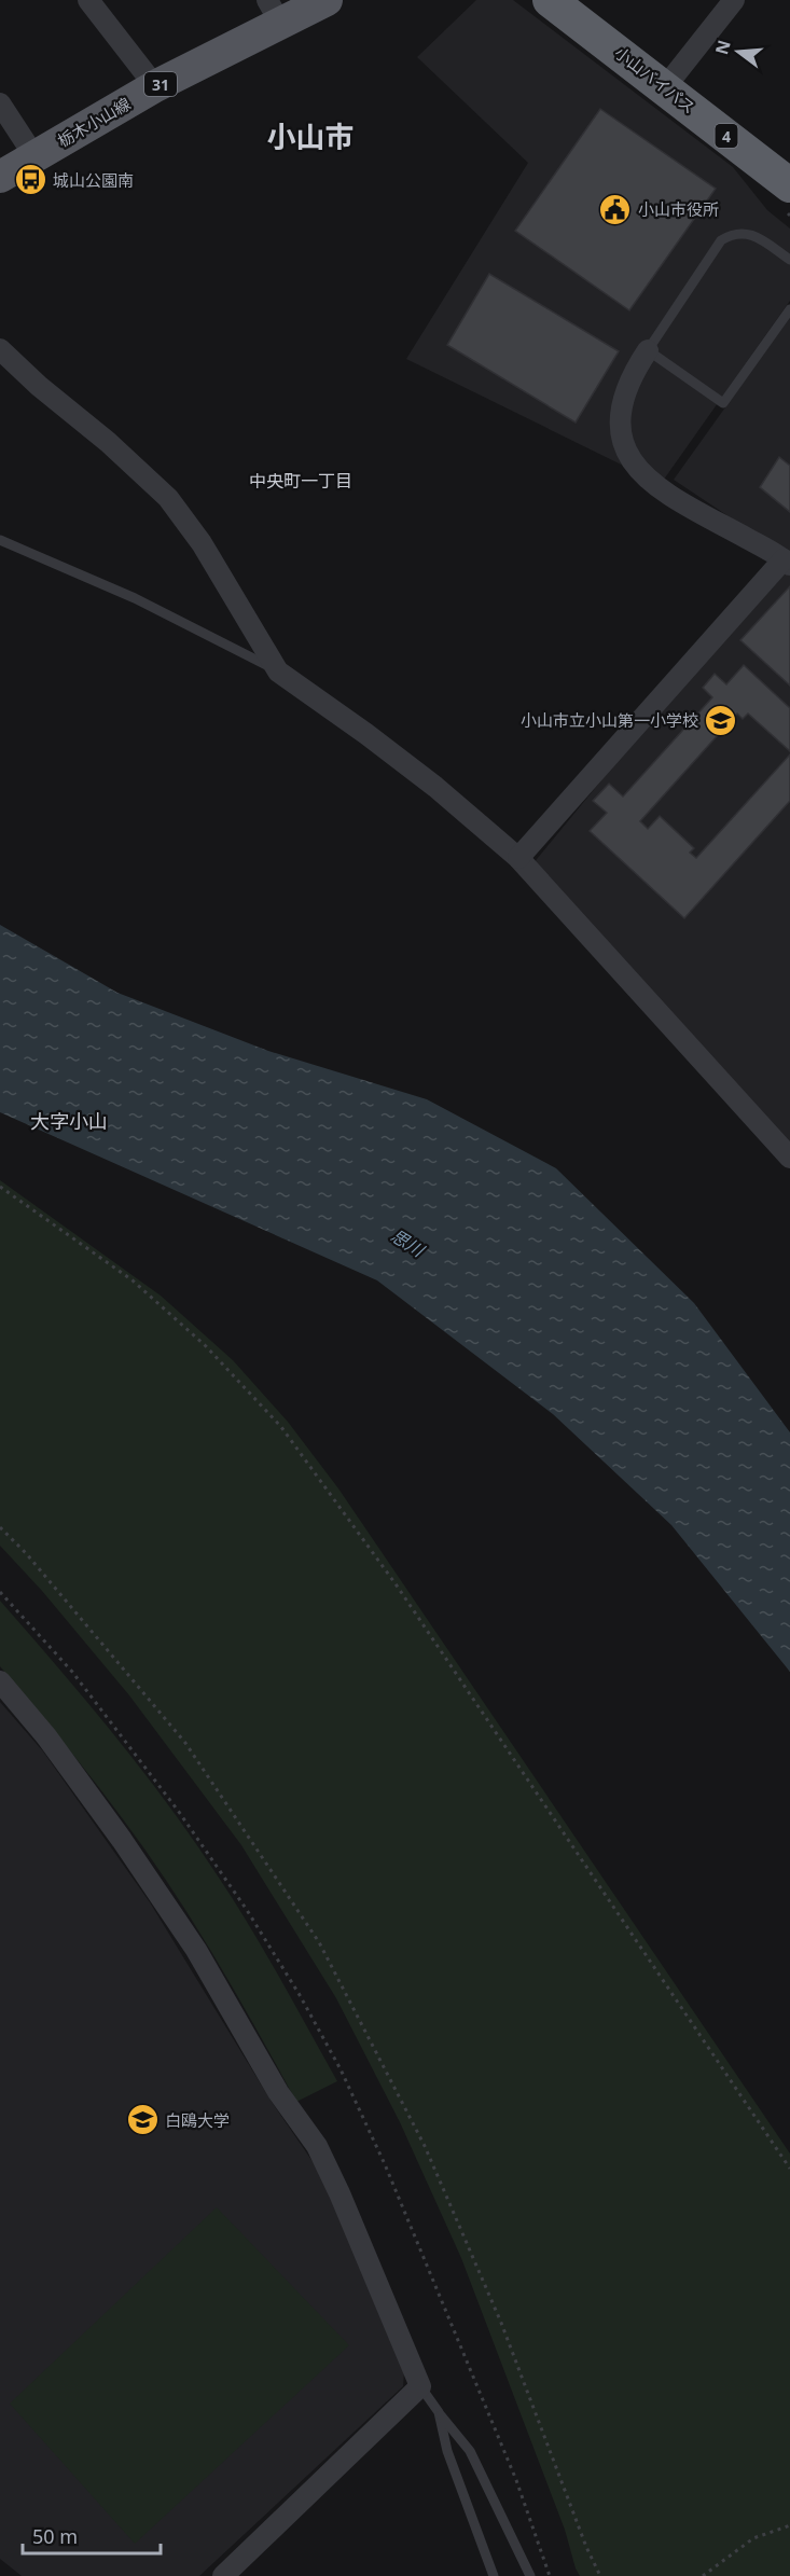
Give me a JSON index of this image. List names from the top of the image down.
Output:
{
  "streets": {
    "highway": ["小山バイパス", "4"],
    "main road": ["31", "栃木小山線"]
  },
  "districts": ["小山市", "中央町一丁目", "大字小山"],
  "water": ["思川"],
  "places": {
    "bus stop": ["城山公園南"],
    "public building": ["小山市役所"],
    "school or university": ["小山市立小山第一小学校", "白鴎大学"]
  },
  "scale_bar": "50 m",
  "north": "left"
}
